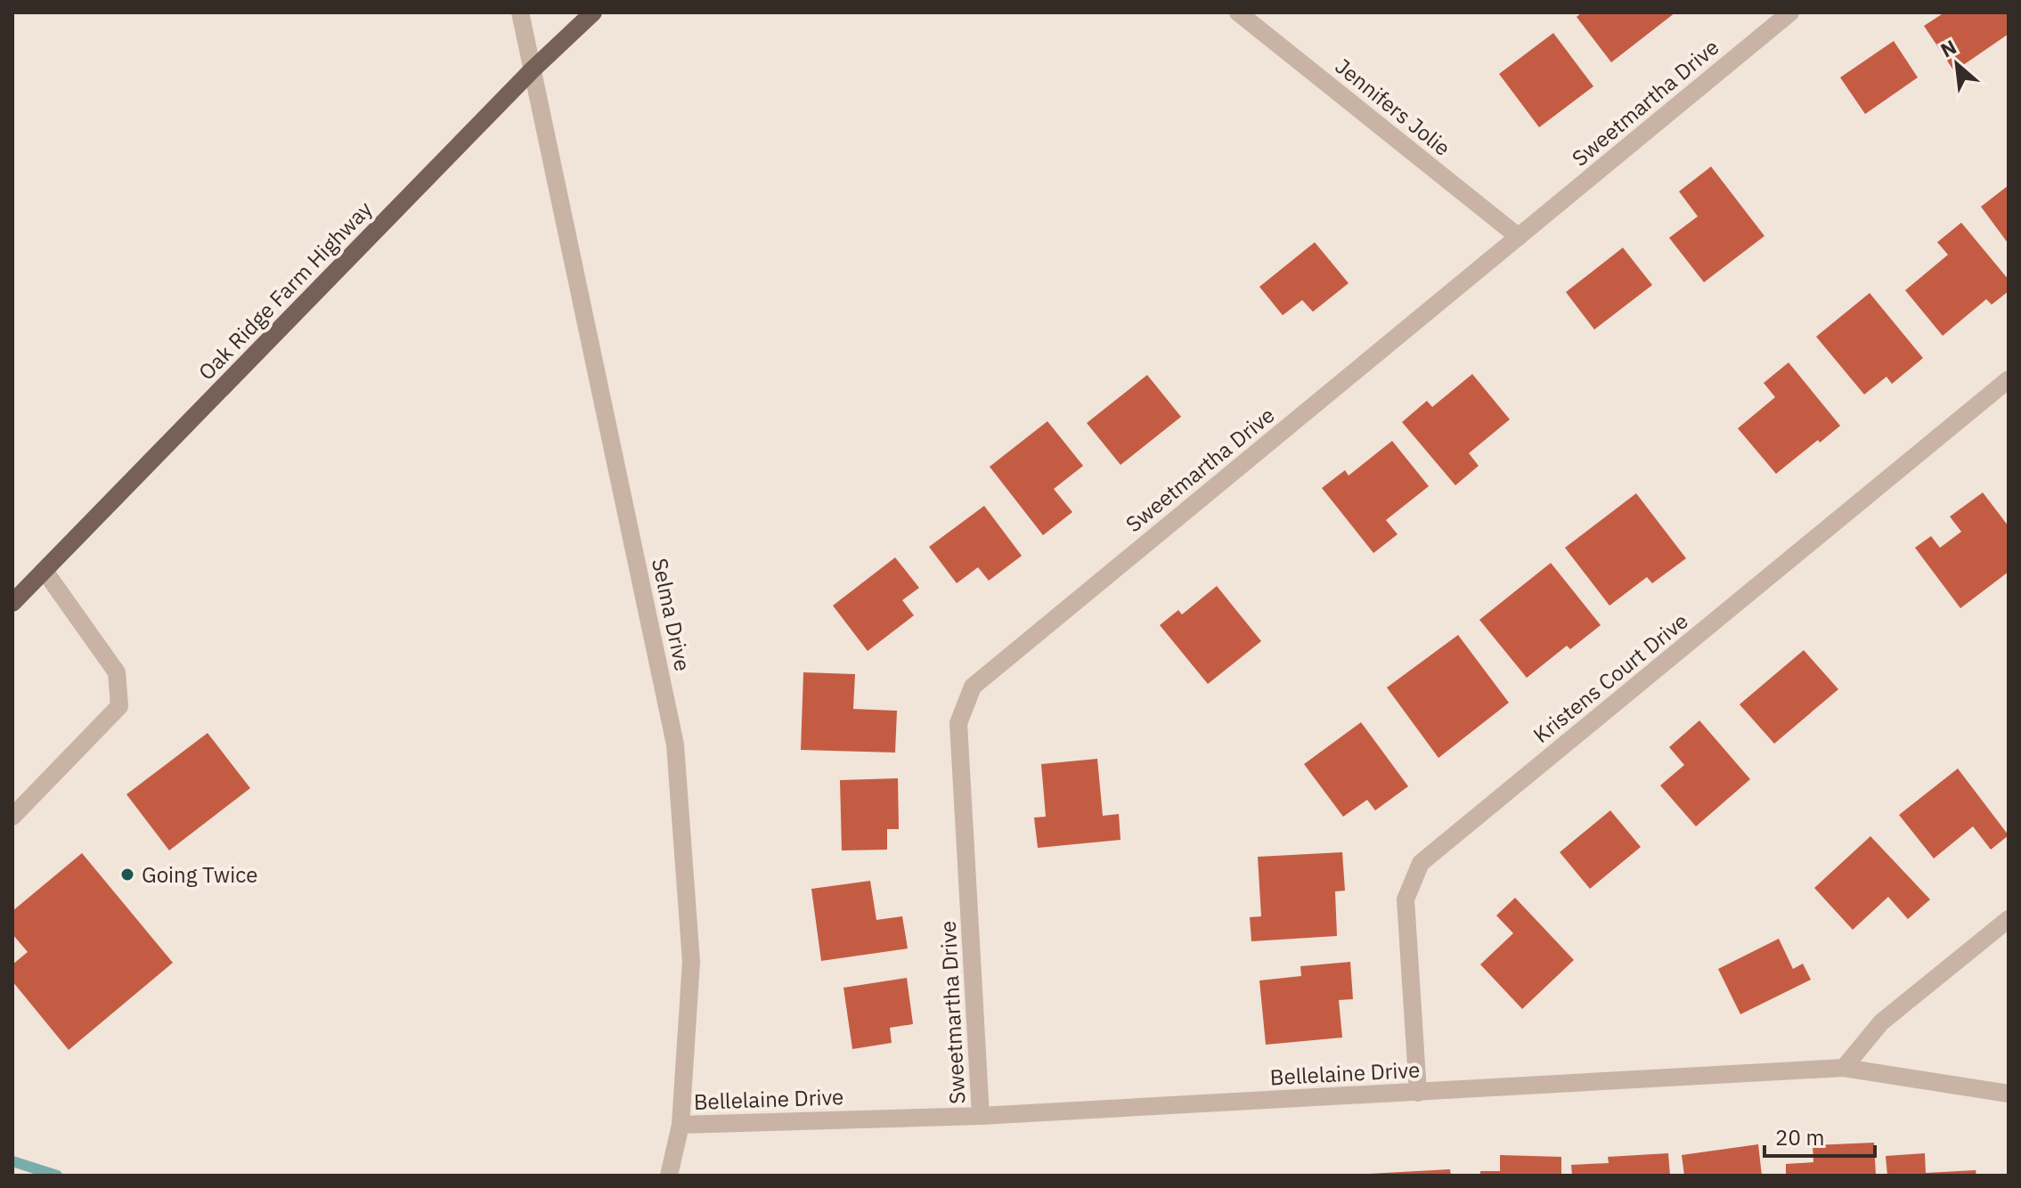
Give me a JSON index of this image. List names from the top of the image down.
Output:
{
  "streets": {
    "main road": ["Oak Ridge Farm Highway"],
    "street": [
      "Sweetmartha Drive",
      "Jennifers Jolie",
      "Selma Drive",
      "Kristens Court Drive",
      "Bellelaine Drive"
    ]
  },
  "crossings": [
    ["Sweetmartha Drive", "Jennifers Jolie"],
    ["Sweetmartha Drive", "Bellelaine Drive"],
    ["Oak Ridge Farm Highway", "Selma Drive"],
    ["Selma Drive", "Bellelaine Drive"],
    ["Kristens Court Drive", "Bellelaine Drive"]
  ],
  "places": ["Going Twice"],
  "scale_bar": "20 m",
  "north": "top left"
}
